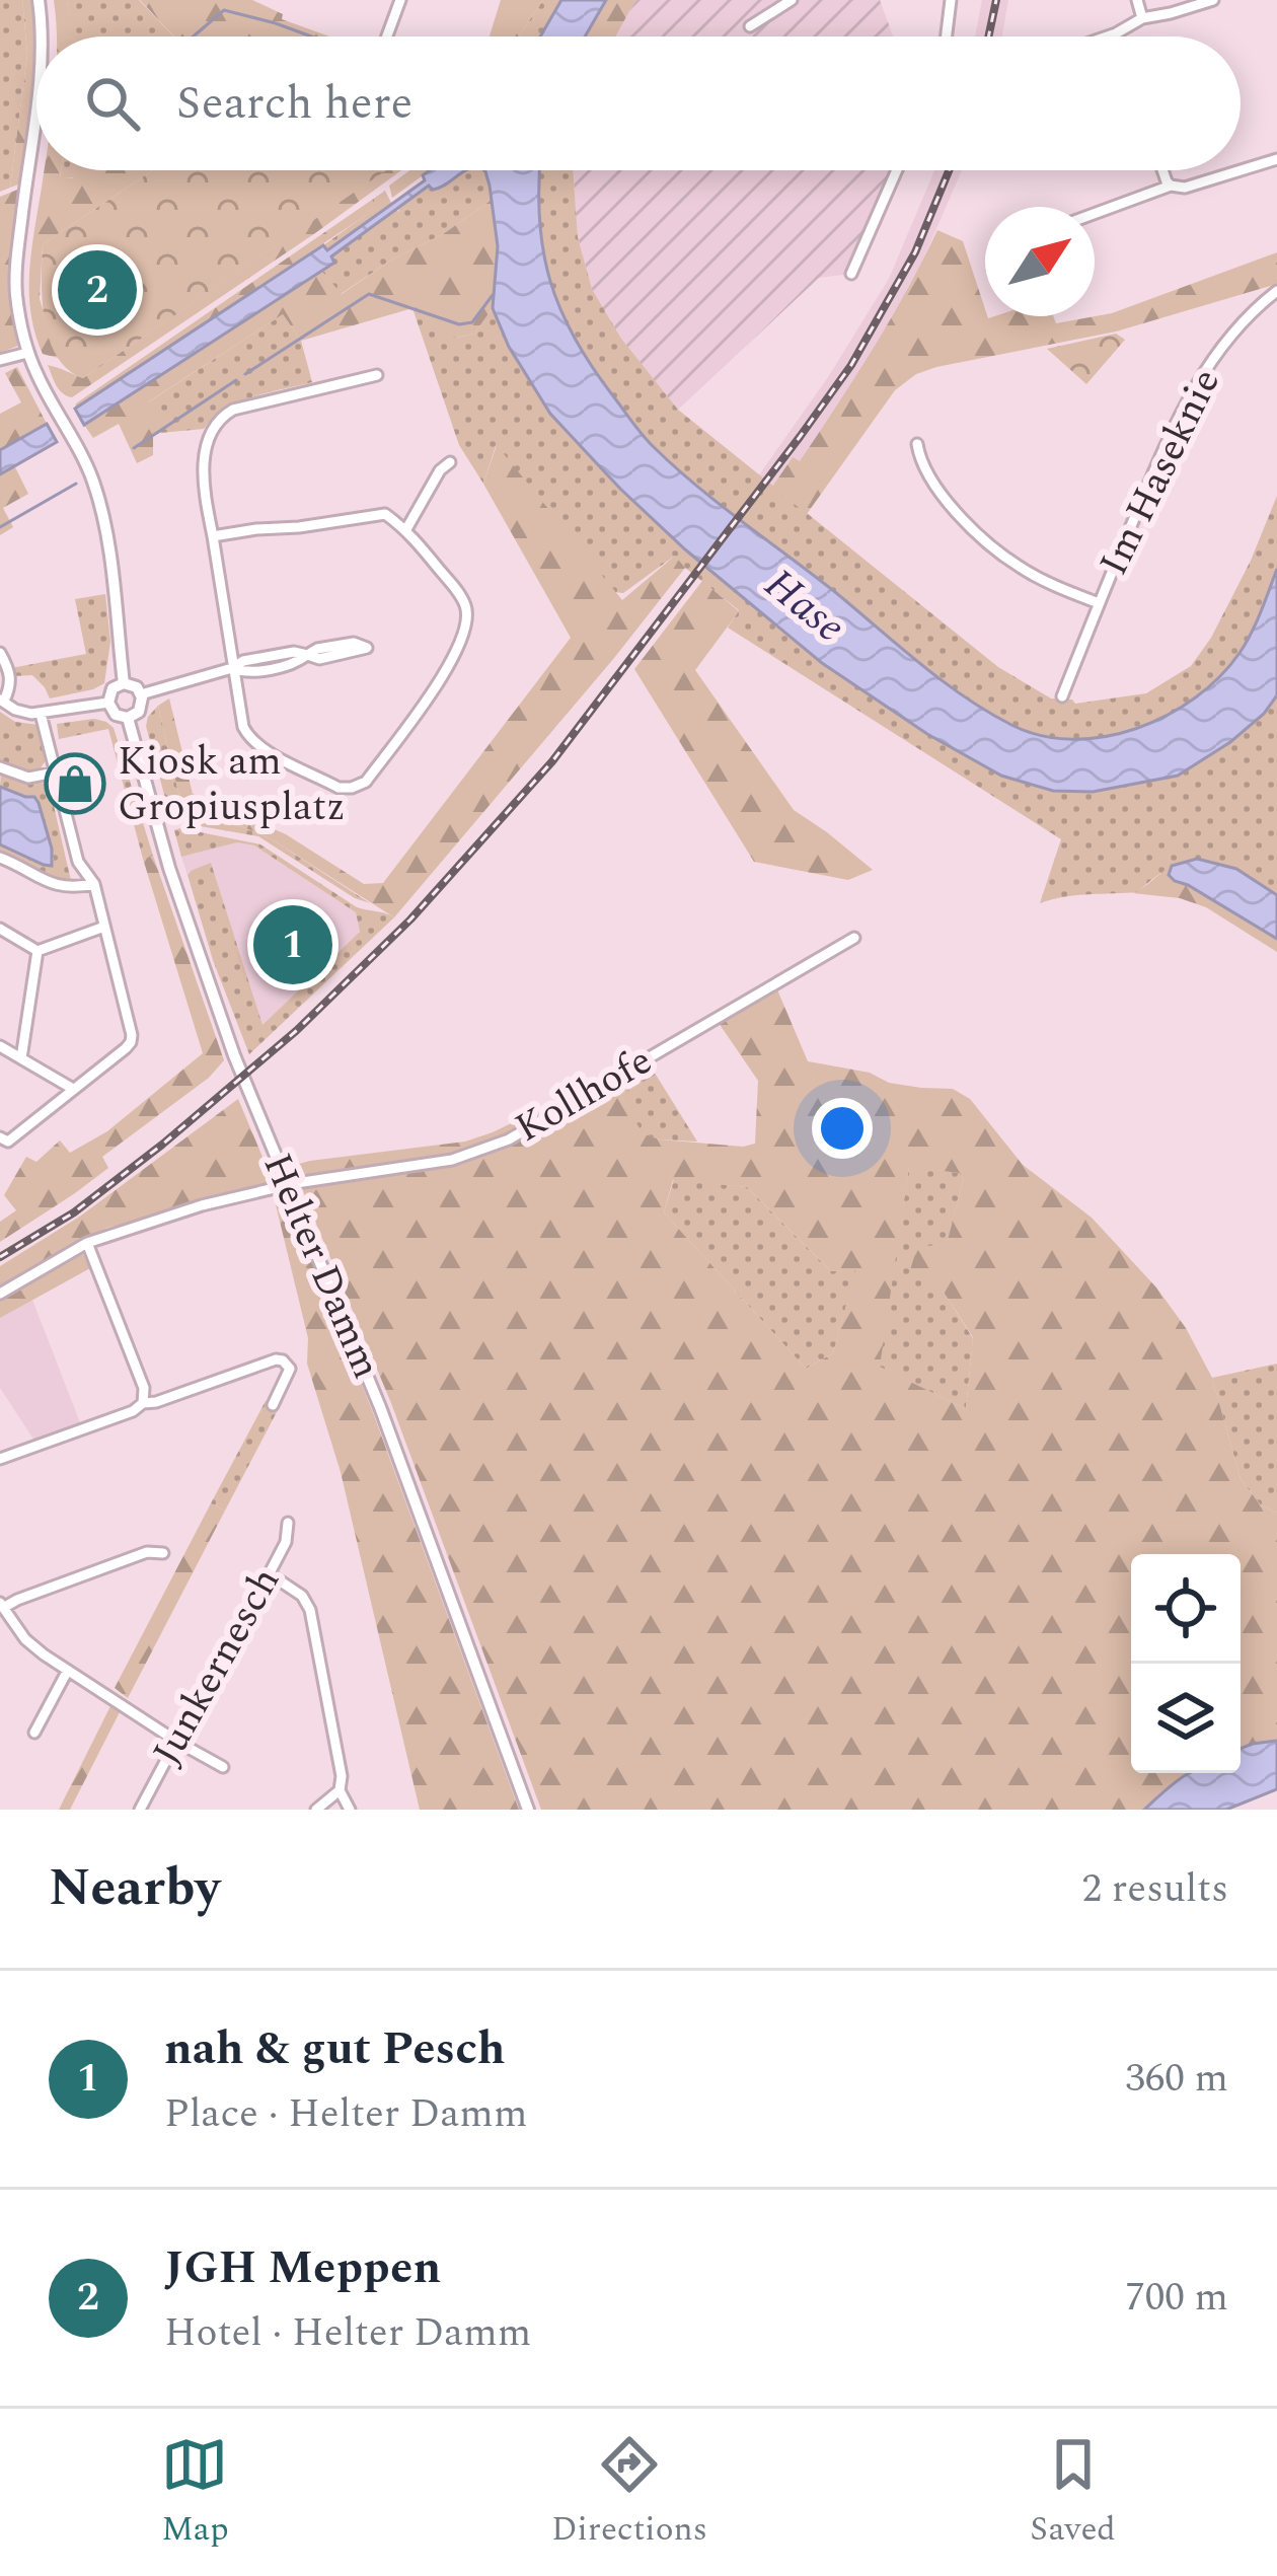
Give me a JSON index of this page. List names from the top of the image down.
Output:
{
  "streets": {
    "street": [
      "Im Haseknie",
      "Kollhofe",
      "Helter Damm",
      "Junkernesch"
    ]
  },
  "crossings": [
    ["Kollhofe", "Helter Damm"]
  ],
  "water": ["Hase"],
  "places": {
    "shop": ["Kiosk am Gropiusplatz"]
  },
  "north": "top right",
  "page": {
    "search": "Search here",
    "pins": ["2", "1"],
    "heading": ["Nearby", "2 results"],
    "list": [
      {
        "mark": "1",
        "name": "nah & gut Pesch",
        "note": "Place · Helter Damm",
        "value": "360 m"
      },
      {
        "mark": "2",
        "name": "JGH Meppen",
        "note": "Hotel · Helter Damm",
        "value": "700 m"
      }
    ],
    "nav": ["Map", "Directions", "Saved"]
  }
}
